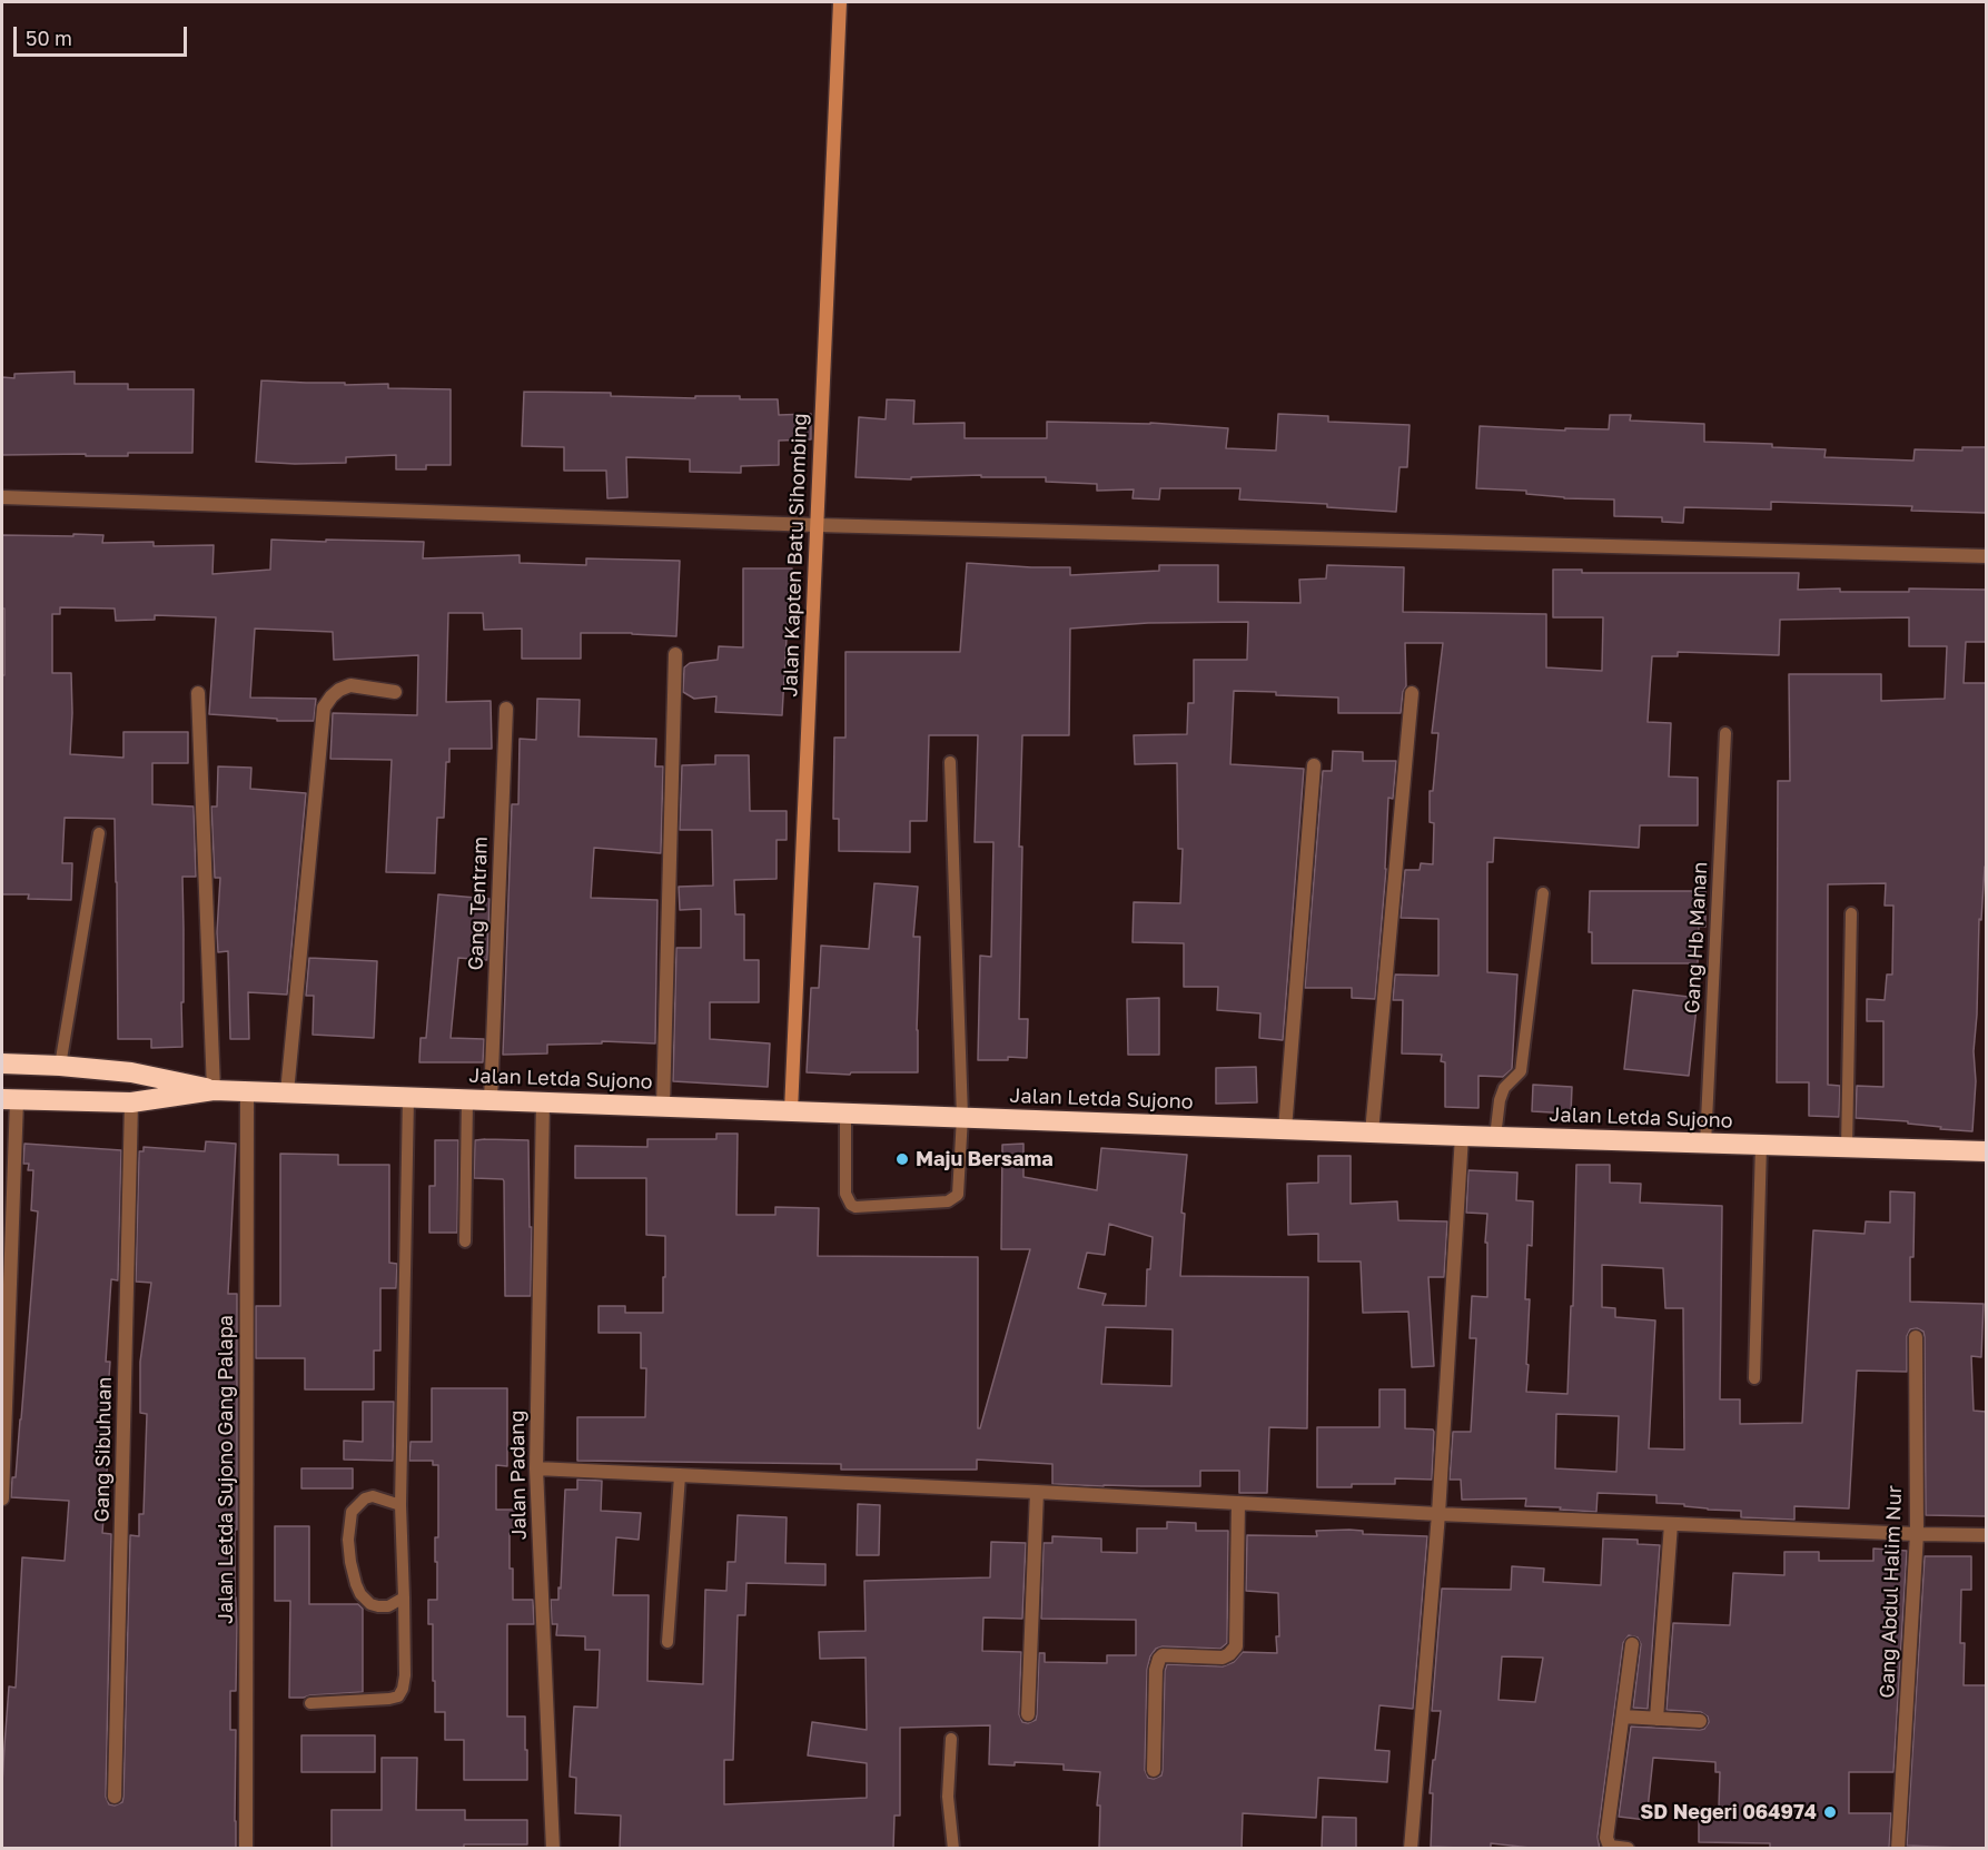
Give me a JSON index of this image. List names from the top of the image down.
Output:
{
  "streets": {
    "highway": ["Jalan Letda Sujono"],
    "street": [
      "Jalan Kapten Batu Sihombing",
      "Gang Tentram",
      "Gang Sibuhuan",
      "Jalan Letda Sujono Gang Palapa",
      "Jalan Padang",
      "Gang Abdul Halim Nur"
    ],
    "lane": ["Gang Hb Manan"]
  },
  "crossings": [
    ["Jalan Kapten Batu Sihombing", "Jalan Letda Sujono"],
    ["Gang Tentram", "Jalan Letda Sujono"],
    ["Gang Hb Manan", "Jalan Letda Sujono"],
    ["Jalan Letda Sujono", "Gang Sibuhuan"],
    ["Jalan Letda Sujono", "Jalan Letda Sujono Gang Palapa"],
    ["Jalan Letda Sujono", "Jalan Padang"]
  ],
  "places": ["Maju Bersama", "SD Negeri 064974"],
  "scale_bar": "50 m"
}
